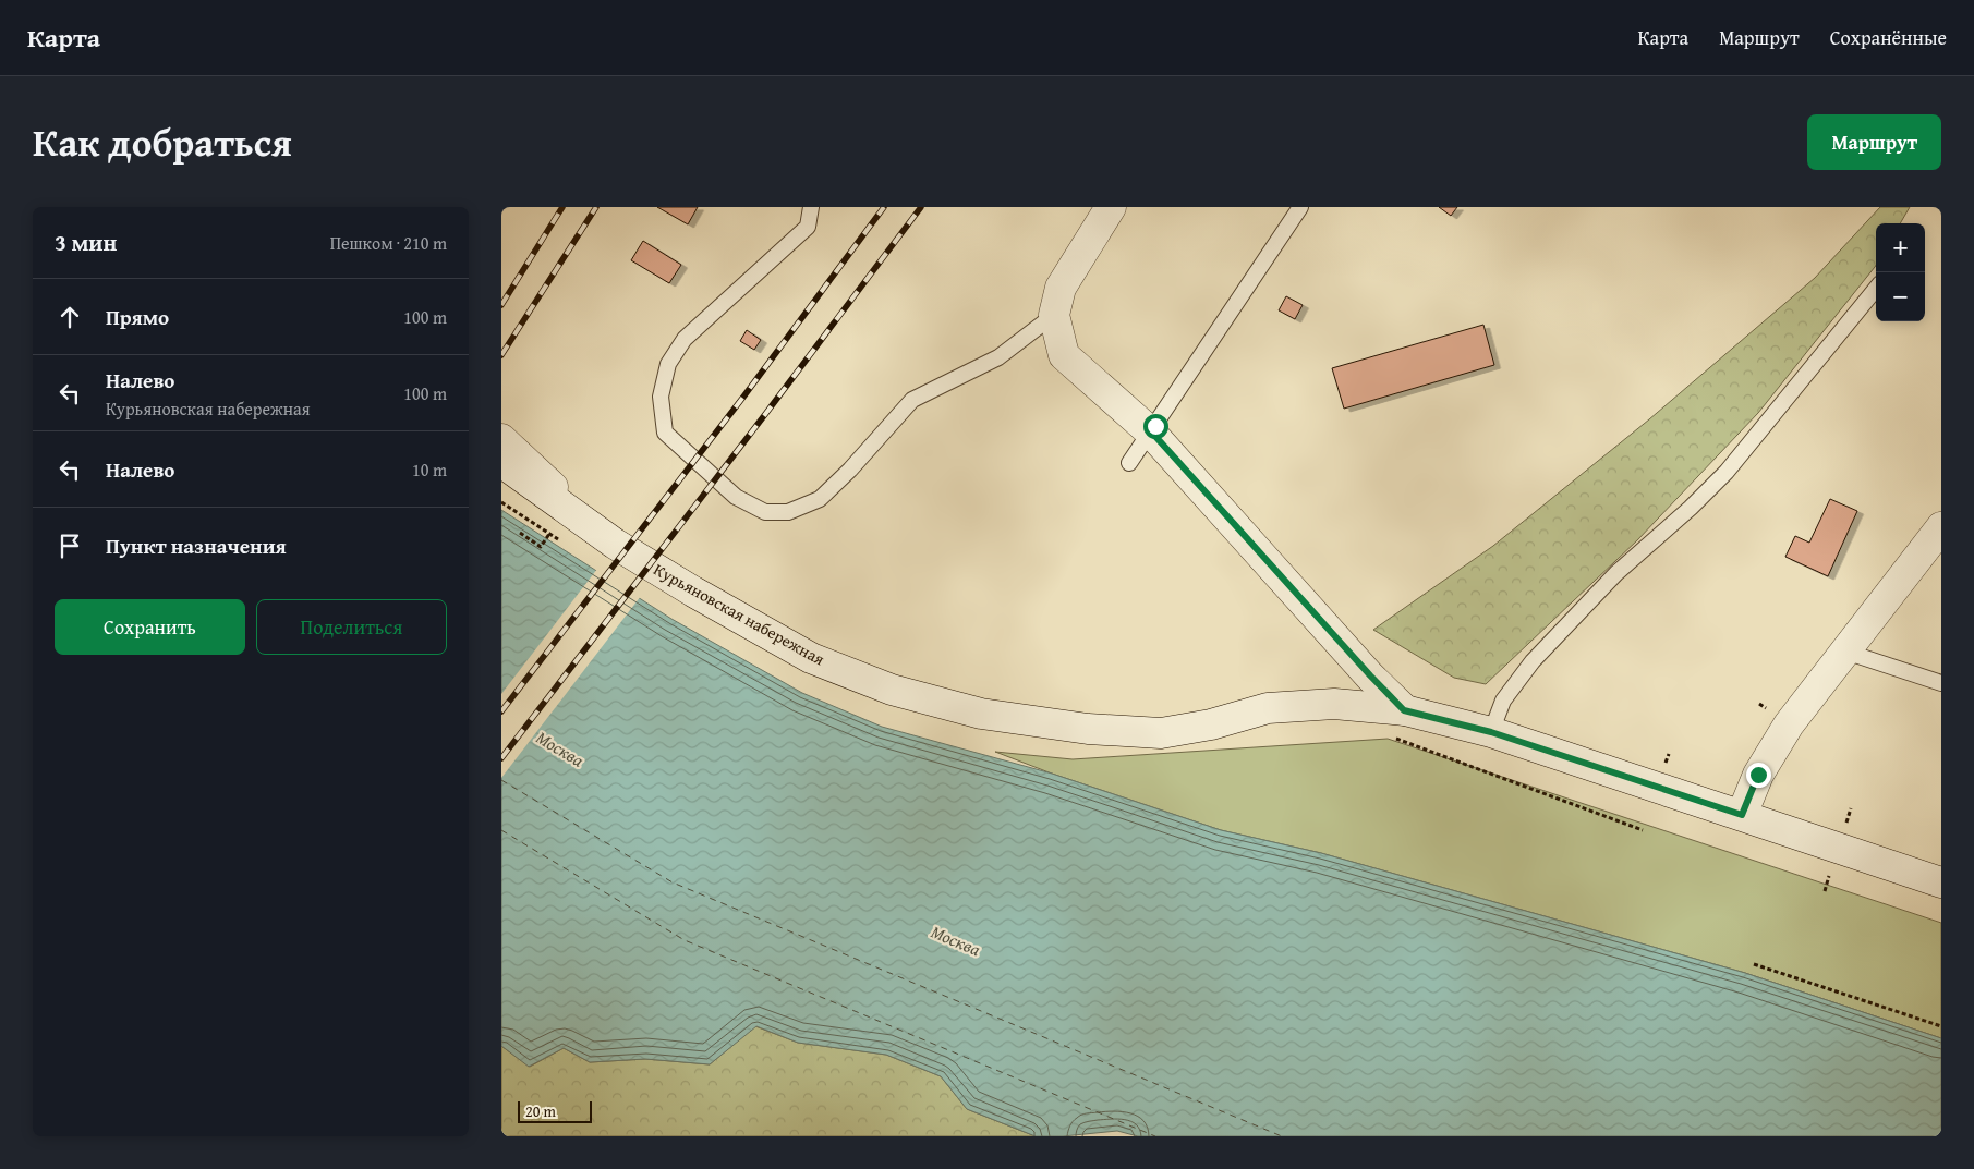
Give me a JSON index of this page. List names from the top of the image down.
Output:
{
  "streets": {
    "main road": ["Курьяновская набережная"]
  },
  "water": ["Москва"],
  "scale_bar": "20 m",
  "page": {
    "header": "Карта",
    "nav": ["Карта", "Маршрут", "Сохранённые"],
    "title": "Как добраться",
    "buttons": [
      "Маршрут",
      ["Сохранить", "Поделиться"]
    ],
    "heading": ["3 мин", "Пешком · 210 m"],
    "map_buttons": ["+", "−"],
    "list": [
      ["Прямо", "100 m"],
      ["Налево", "Курьяновская набережная", "100 m"],
      ["Налево", "10 m"],
      "Пункт назначения"
    ],
    "scale": "20 m"
  }
}
